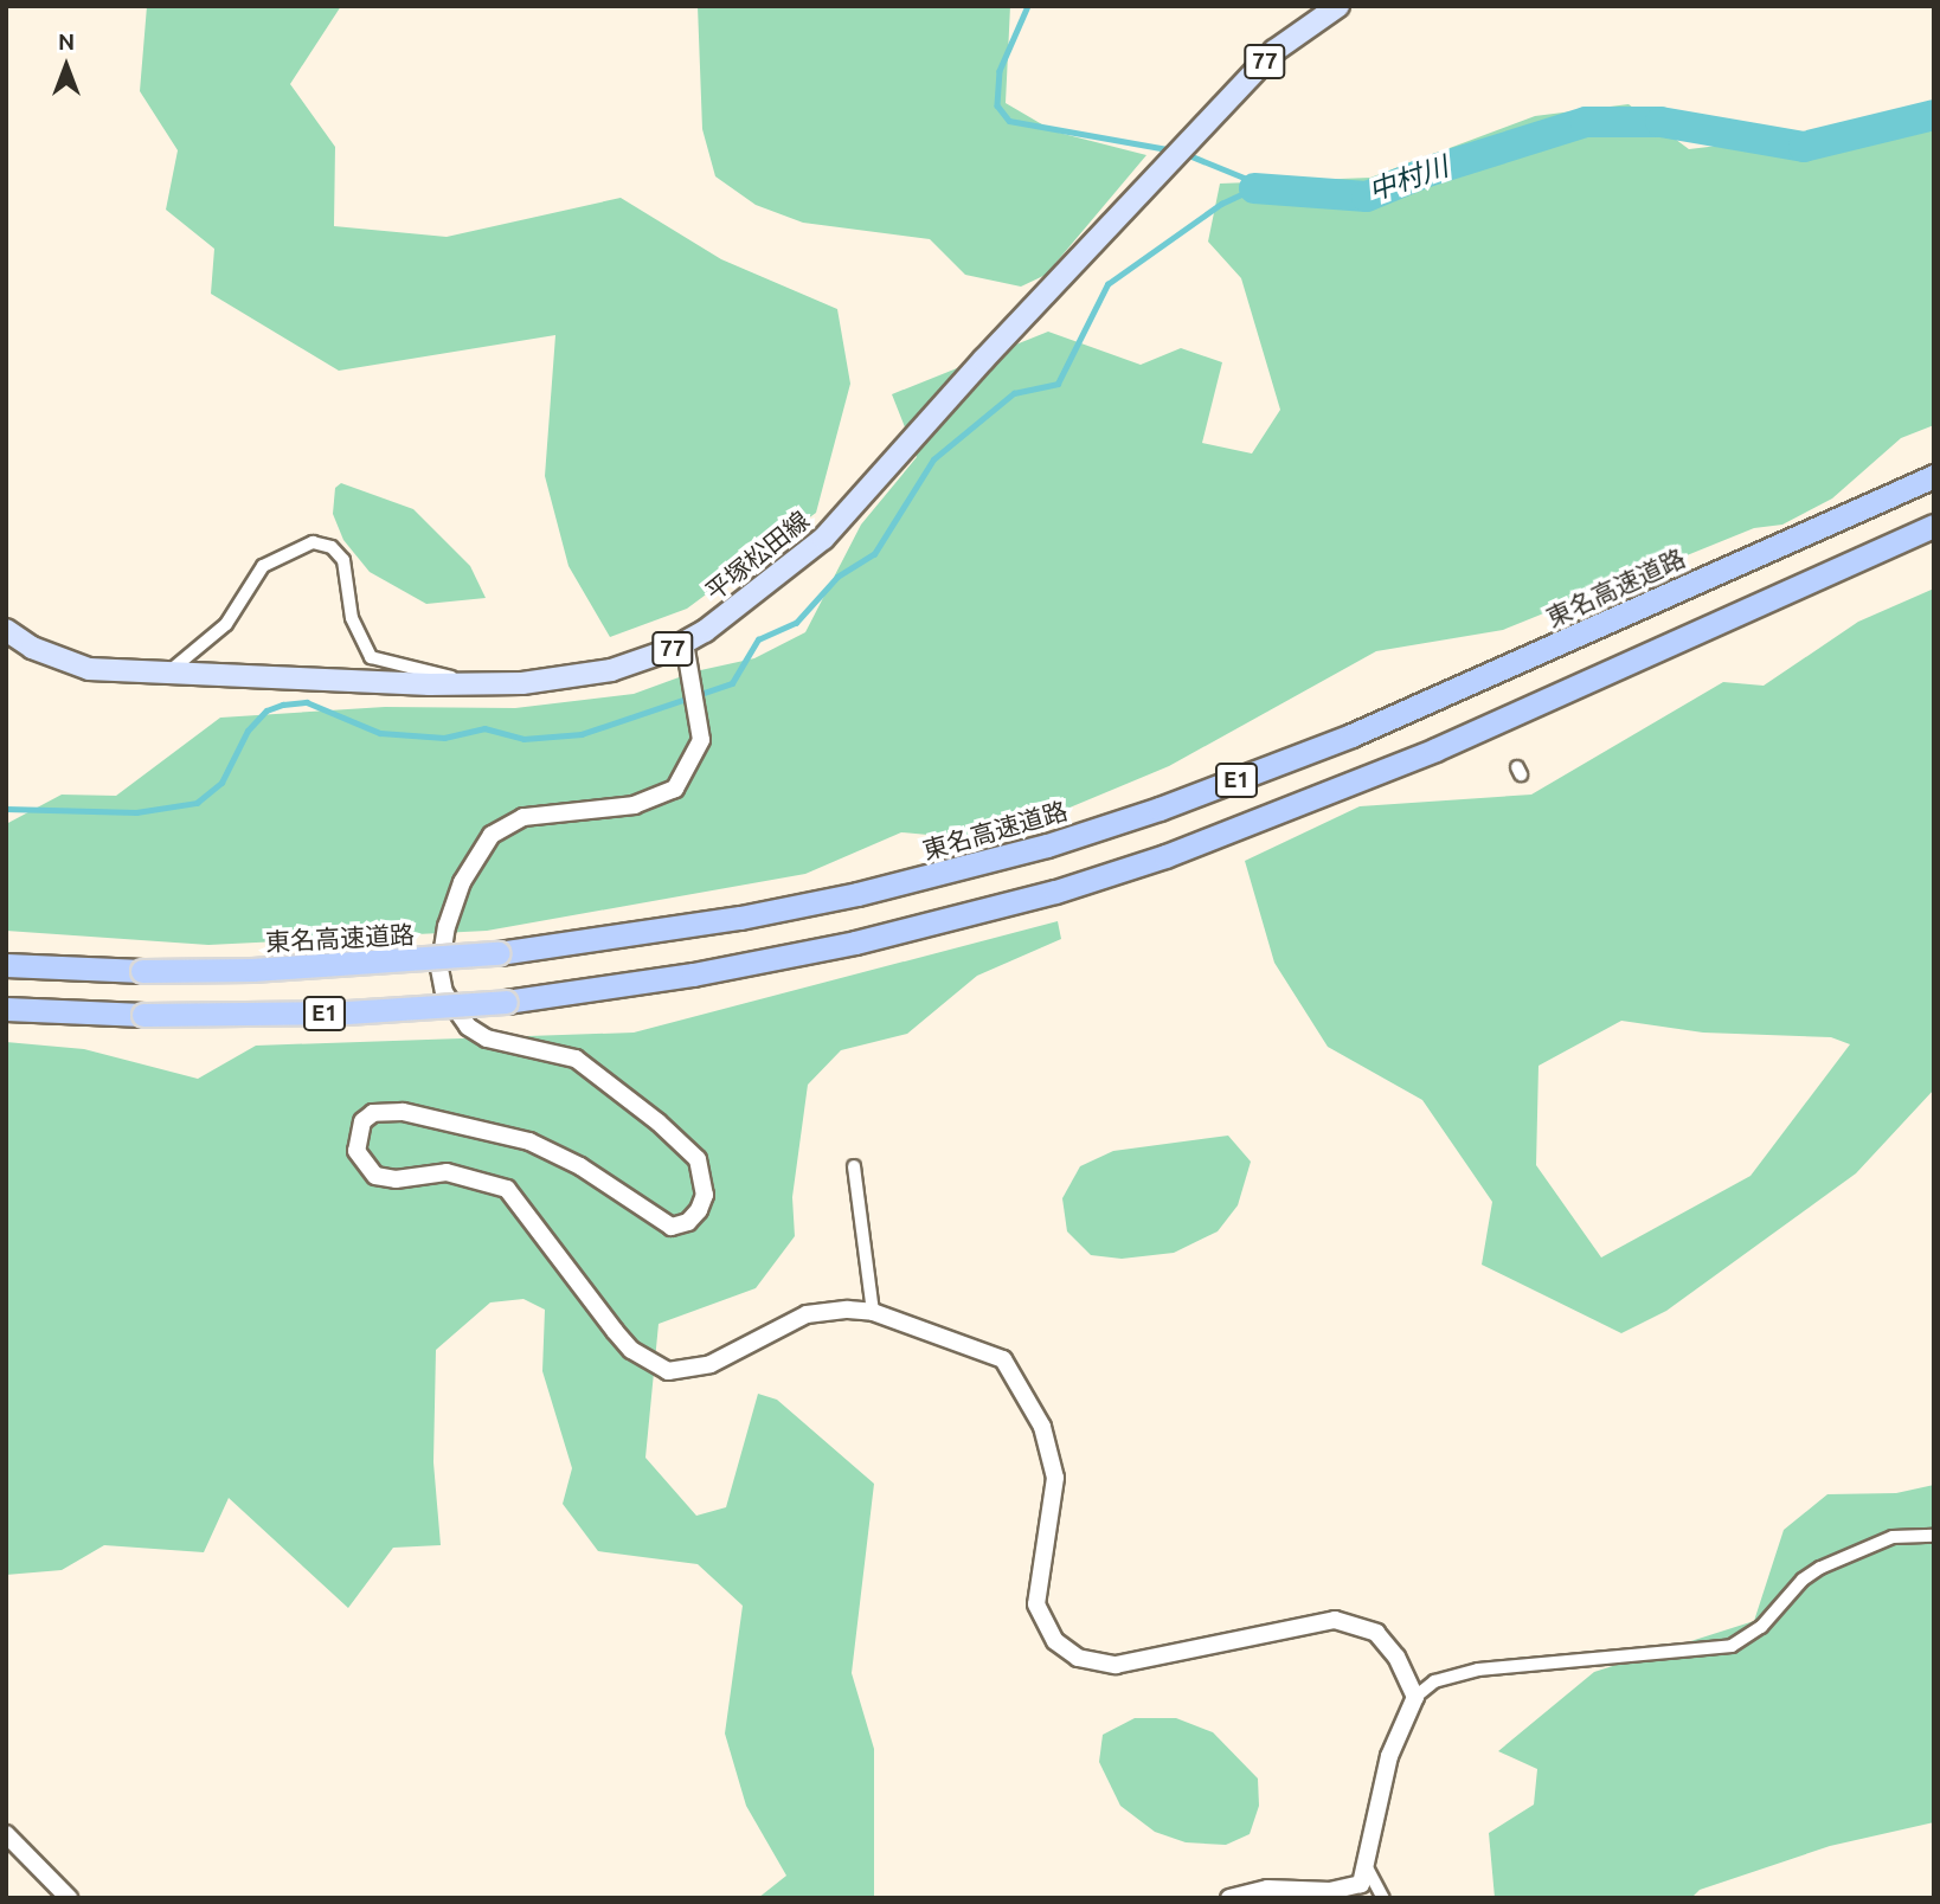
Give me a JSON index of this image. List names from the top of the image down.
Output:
{
  "streets": {
    "highway": ["東名高速道路", "E1"],
    "main road": ["77", "平塚松田線"]
  },
  "water": ["中村川"],
  "north": "top"
}
